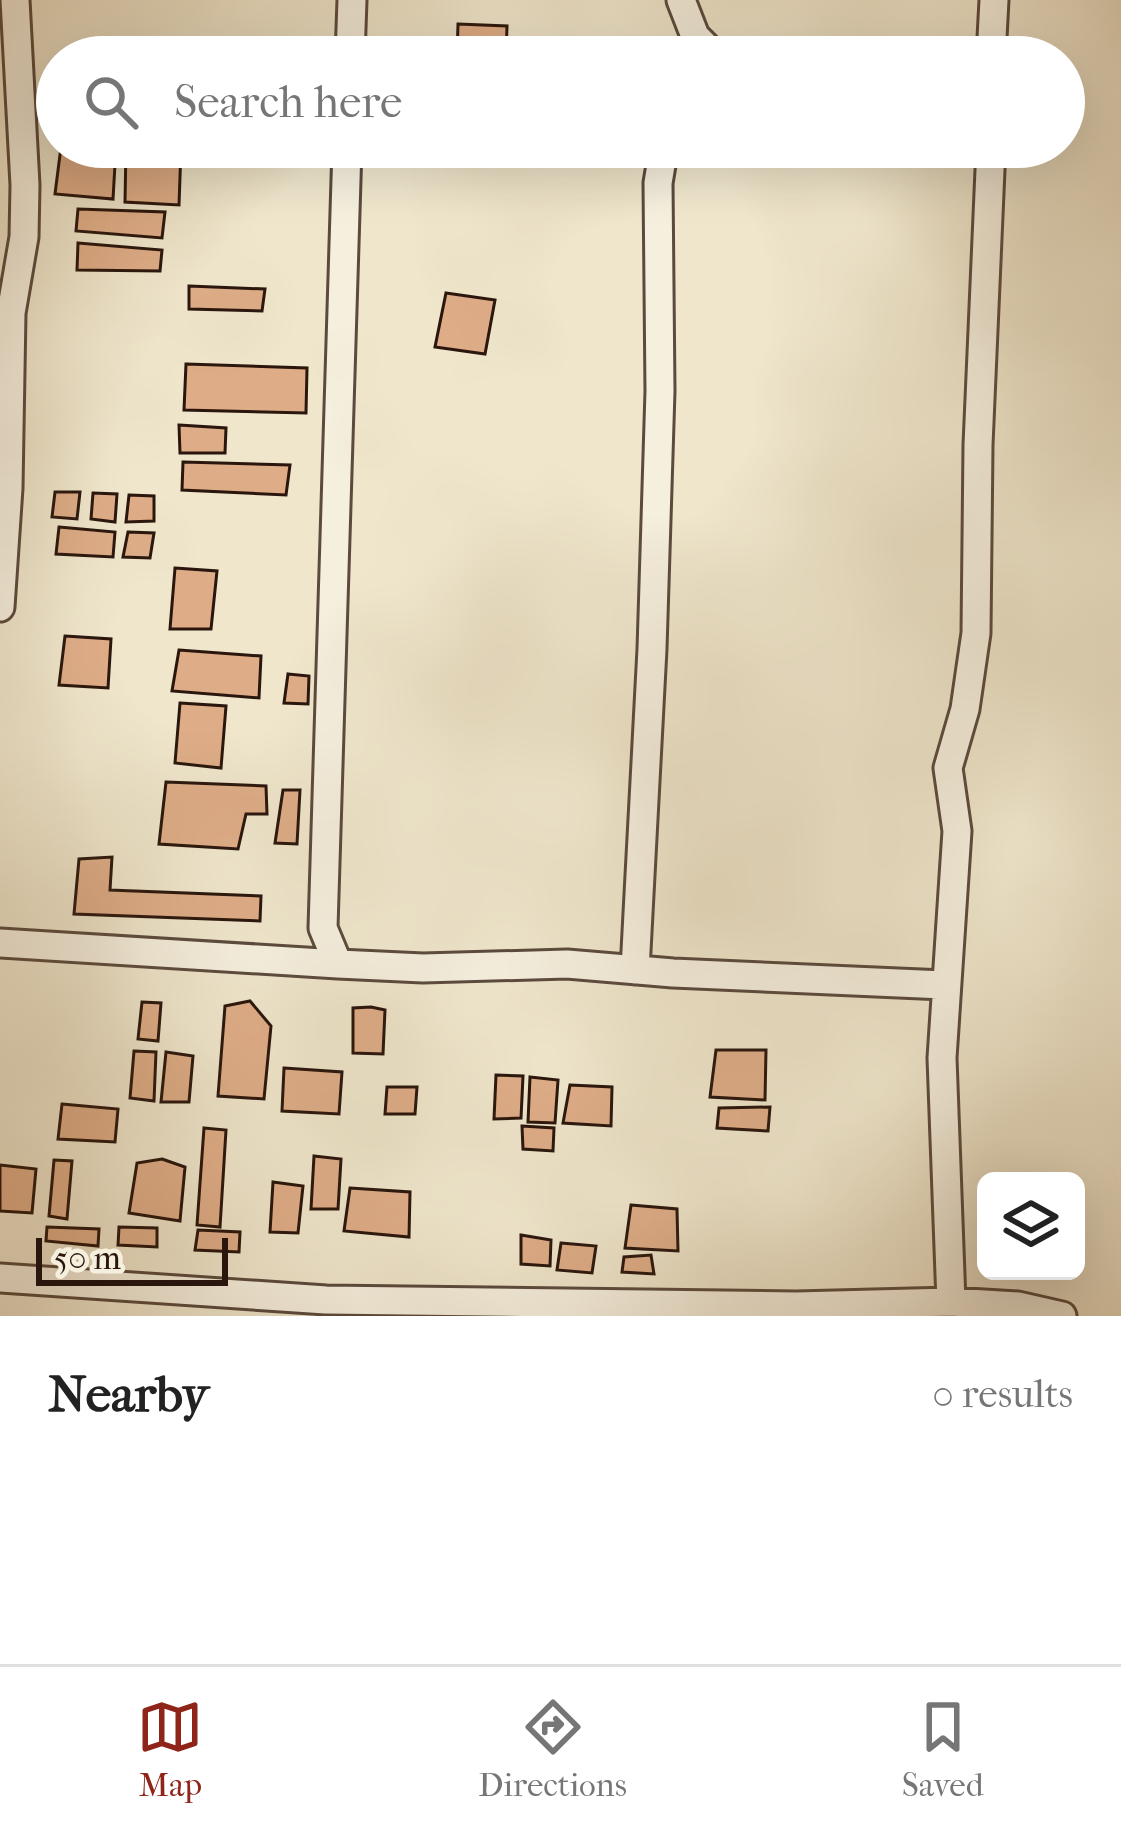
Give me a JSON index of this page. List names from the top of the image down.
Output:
{
  "scale_bar": "50 m",
  "page": {
    "search": "Search here",
    "scale": "50 m",
    "heading": ["Nearby", "0 results"],
    "nav": ["Map", "Directions", "Saved"]
  }
}
